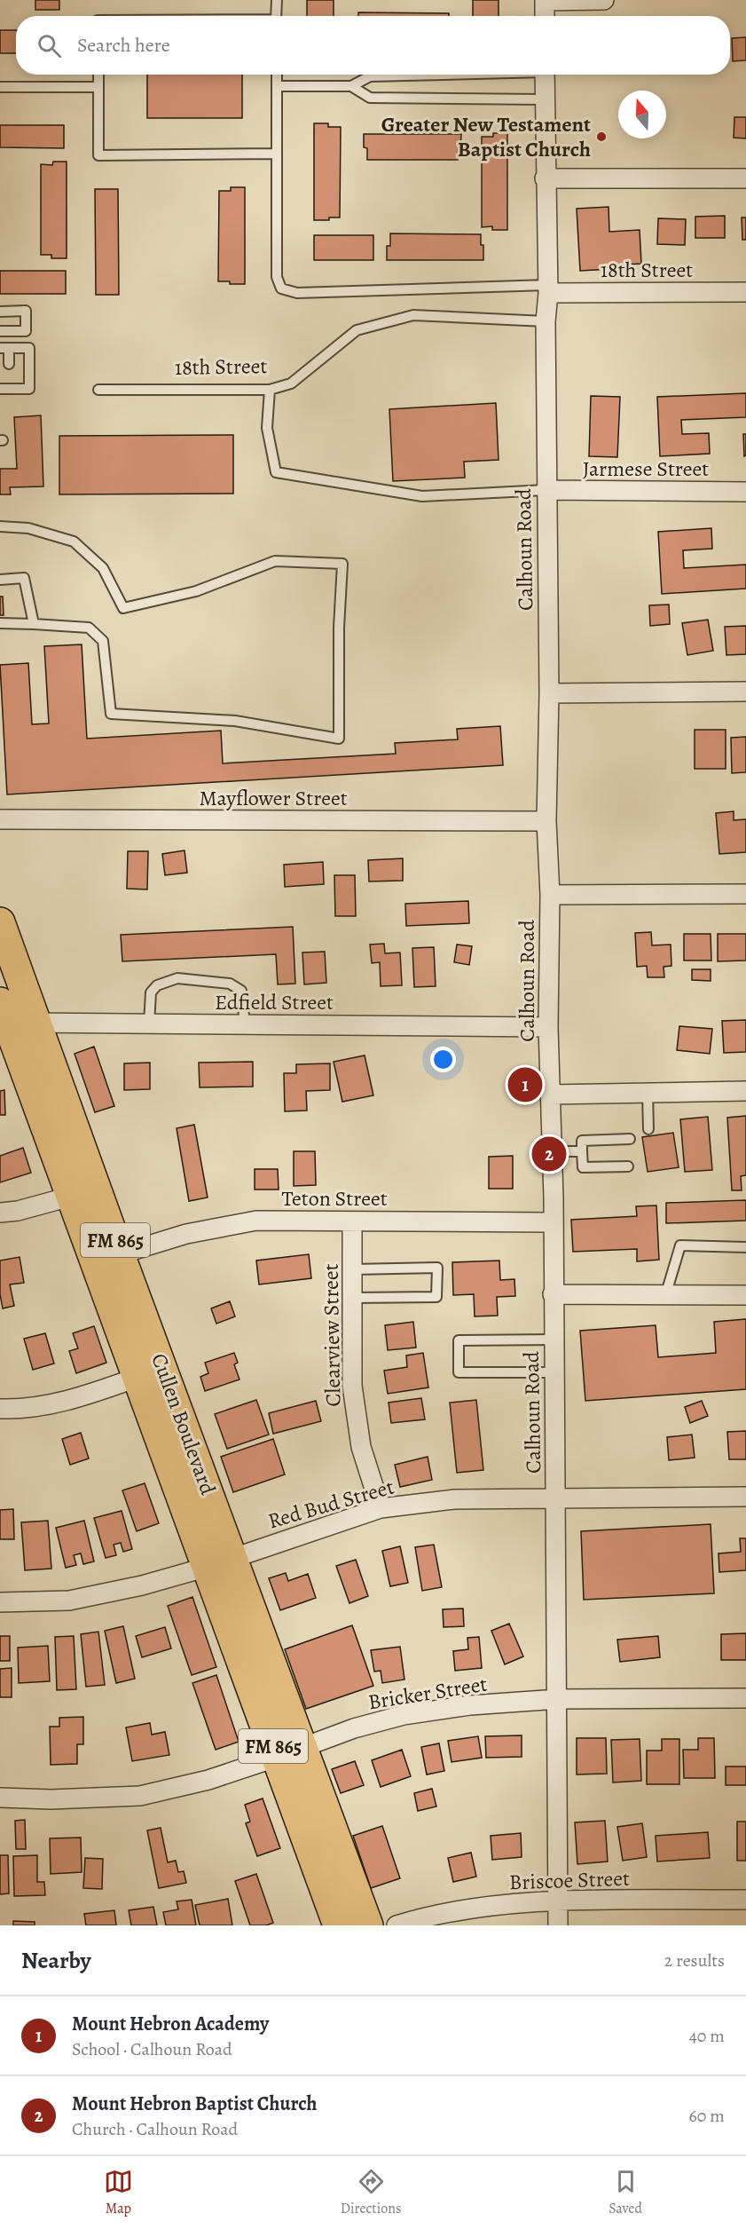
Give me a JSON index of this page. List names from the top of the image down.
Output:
{
  "streets": {
    "main road": ["FM 865", "Cullen Boulevard"],
    "street": [
      "18th Street",
      "Jarmese Street",
      "Calhoun Road",
      "Mayflower Street",
      "Edfield Street",
      "Teton Street",
      "Clearview Street",
      "Red Bud Street",
      "Bricker Street",
      "Briscoe Street"
    ]
  },
  "crossings": [
    ["18th Street", "Calhoun Road"],
    ["Jarmese Street", "Calhoun Road"],
    ["Calhoun Road", "Mayflower Street"],
    ["Calhoun Road", "Edfield Street"],
    ["Calhoun Road", "Teton Street"],
    ["Calhoun Road", "Red Bud Street"],
    ["Calhoun Road", "Bricker Street"],
    ["Calhoun Road", "Briscoe Street"],
    ["Edfield Street", "Cullen Boulevard"],
    ["Teton Street", "Clearview Street"],
    ["Teton Street", "Cullen Boulevard"],
    ["Clearview Street", "Red Bud Street"],
    ["Cullen Boulevard", "Red Bud Street"],
    ["Cullen Boulevard", "Bricker Street"]
  ],
  "places": ["Greater New Testament Baptist Church"],
  "north": "top",
  "page": {
    "search": "Search here",
    "pins": ["1", "2"],
    "heading": ["Nearby", "2 results"],
    "list": [
      {
        "mark": "1",
        "name": "Mount Hebron Academy",
        "note": "School · Calhoun Road",
        "value": "40 m"
      },
      {
        "mark": "2",
        "name": "Mount Hebron Baptist Church",
        "note": "Church · Calhoun Road",
        "value": "60 m"
      }
    ],
    "nav": ["Map", "Directions", "Saved"]
  }
}
